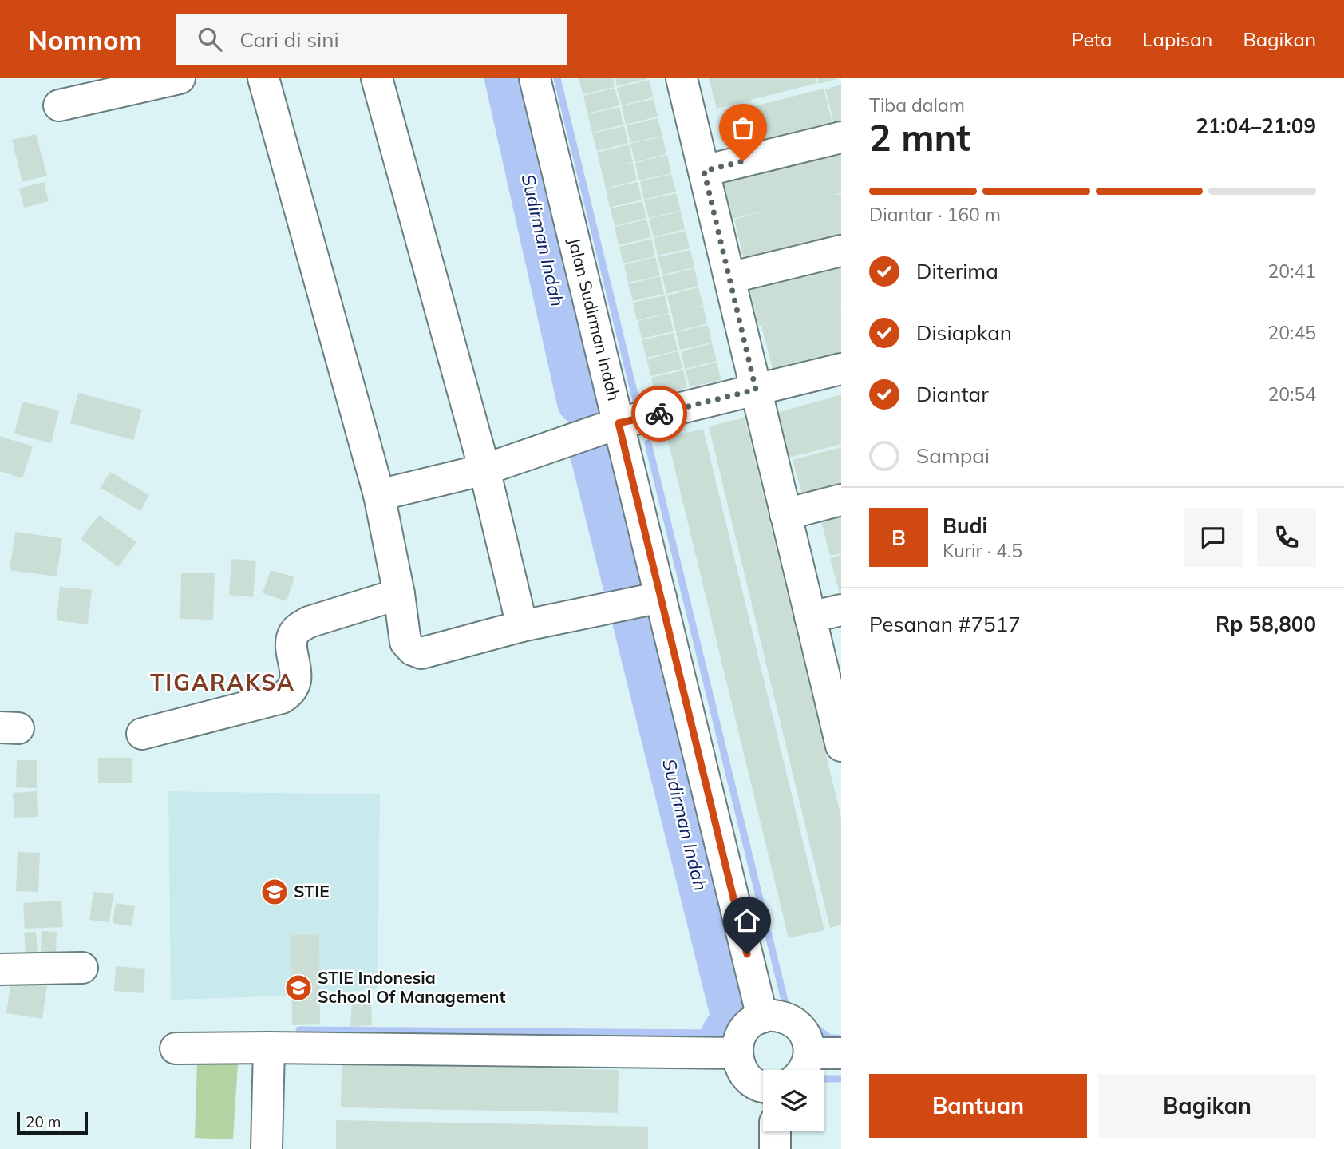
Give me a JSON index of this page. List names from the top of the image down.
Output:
{
  "streets": {
    "street": ["Jalan Sudirman Indah"]
  },
  "districts": ["TIGARAKSA"],
  "water": ["Sudirman Indah"],
  "places": {
    "school or university": ["STIE", "STIE Indonesia School Of Management"]
  },
  "scale_bar": "20 m",
  "page": {
    "header": "Nomnom",
    "search": "Cari di sini",
    "nav": ["Peta", "Lapisan", "Bagikan"],
    "heading": ["2 mnt", "Tiba dalam", "21:04–21:09"],
    "panel": [
      "Budi",
      "Kurir · 4.5",
      "Pesanan #7517",
      "Rp 58,800"
    ],
    "bar": "Diantar · 160 m",
    "list": [
      ["Diterima", "20:41"],
      ["Disiapkan", "20:45"],
      ["Diantar", "20:54"],
      "Sampai"
    ],
    "round": "B",
    "buttons": ["Bantuan", "Bagikan"],
    "scale": "20 m"
  }
}
